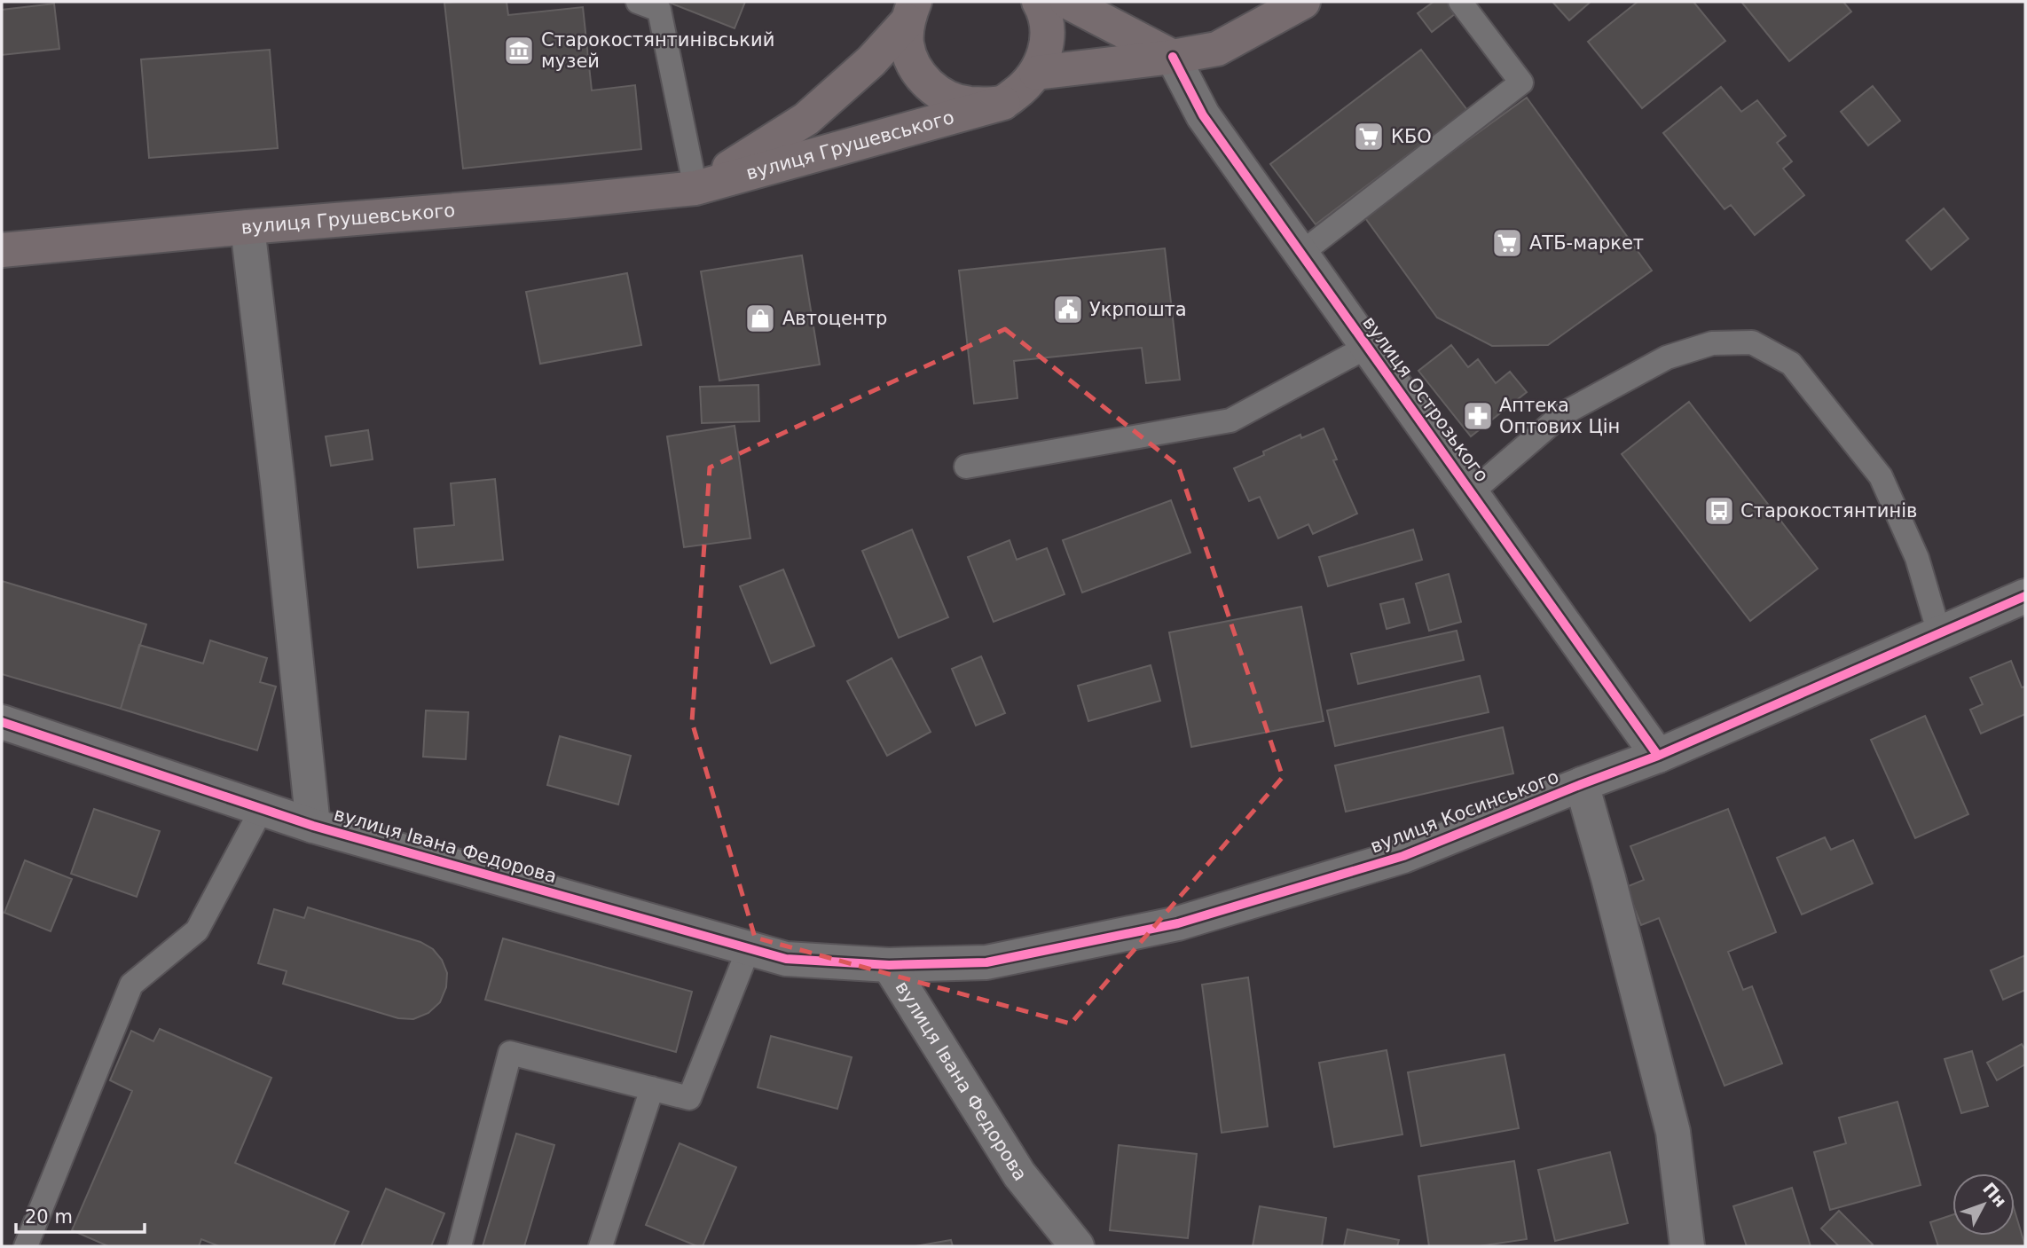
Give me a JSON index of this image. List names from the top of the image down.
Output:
{
  "streets": {
    "main road": ["вулиця Грушевського"],
    "street": ["вулиця Острозького", "вулиця Косинського", "вулиця Івана Федорова"]
  },
  "crossings": [
    ["вулиця Острозького", "вулиця Косинського"],
    ["вулиця Косинського", "вулиця Івана Федорова"]
  ],
  "places": {
    "museum": ["Старокостянтинівський музей"],
    "supermarket": ["КБО", "АТБ-маркет"],
    "public building": ["Укрпошта"],
    "shop": ["Автоцентр"],
    "pharmacy": ["Аптека Оптових Цін"],
    "bus stop": ["Старокостянтинів"]
  },
  "scale_bar": "20 m",
  "north": "top right"
}
